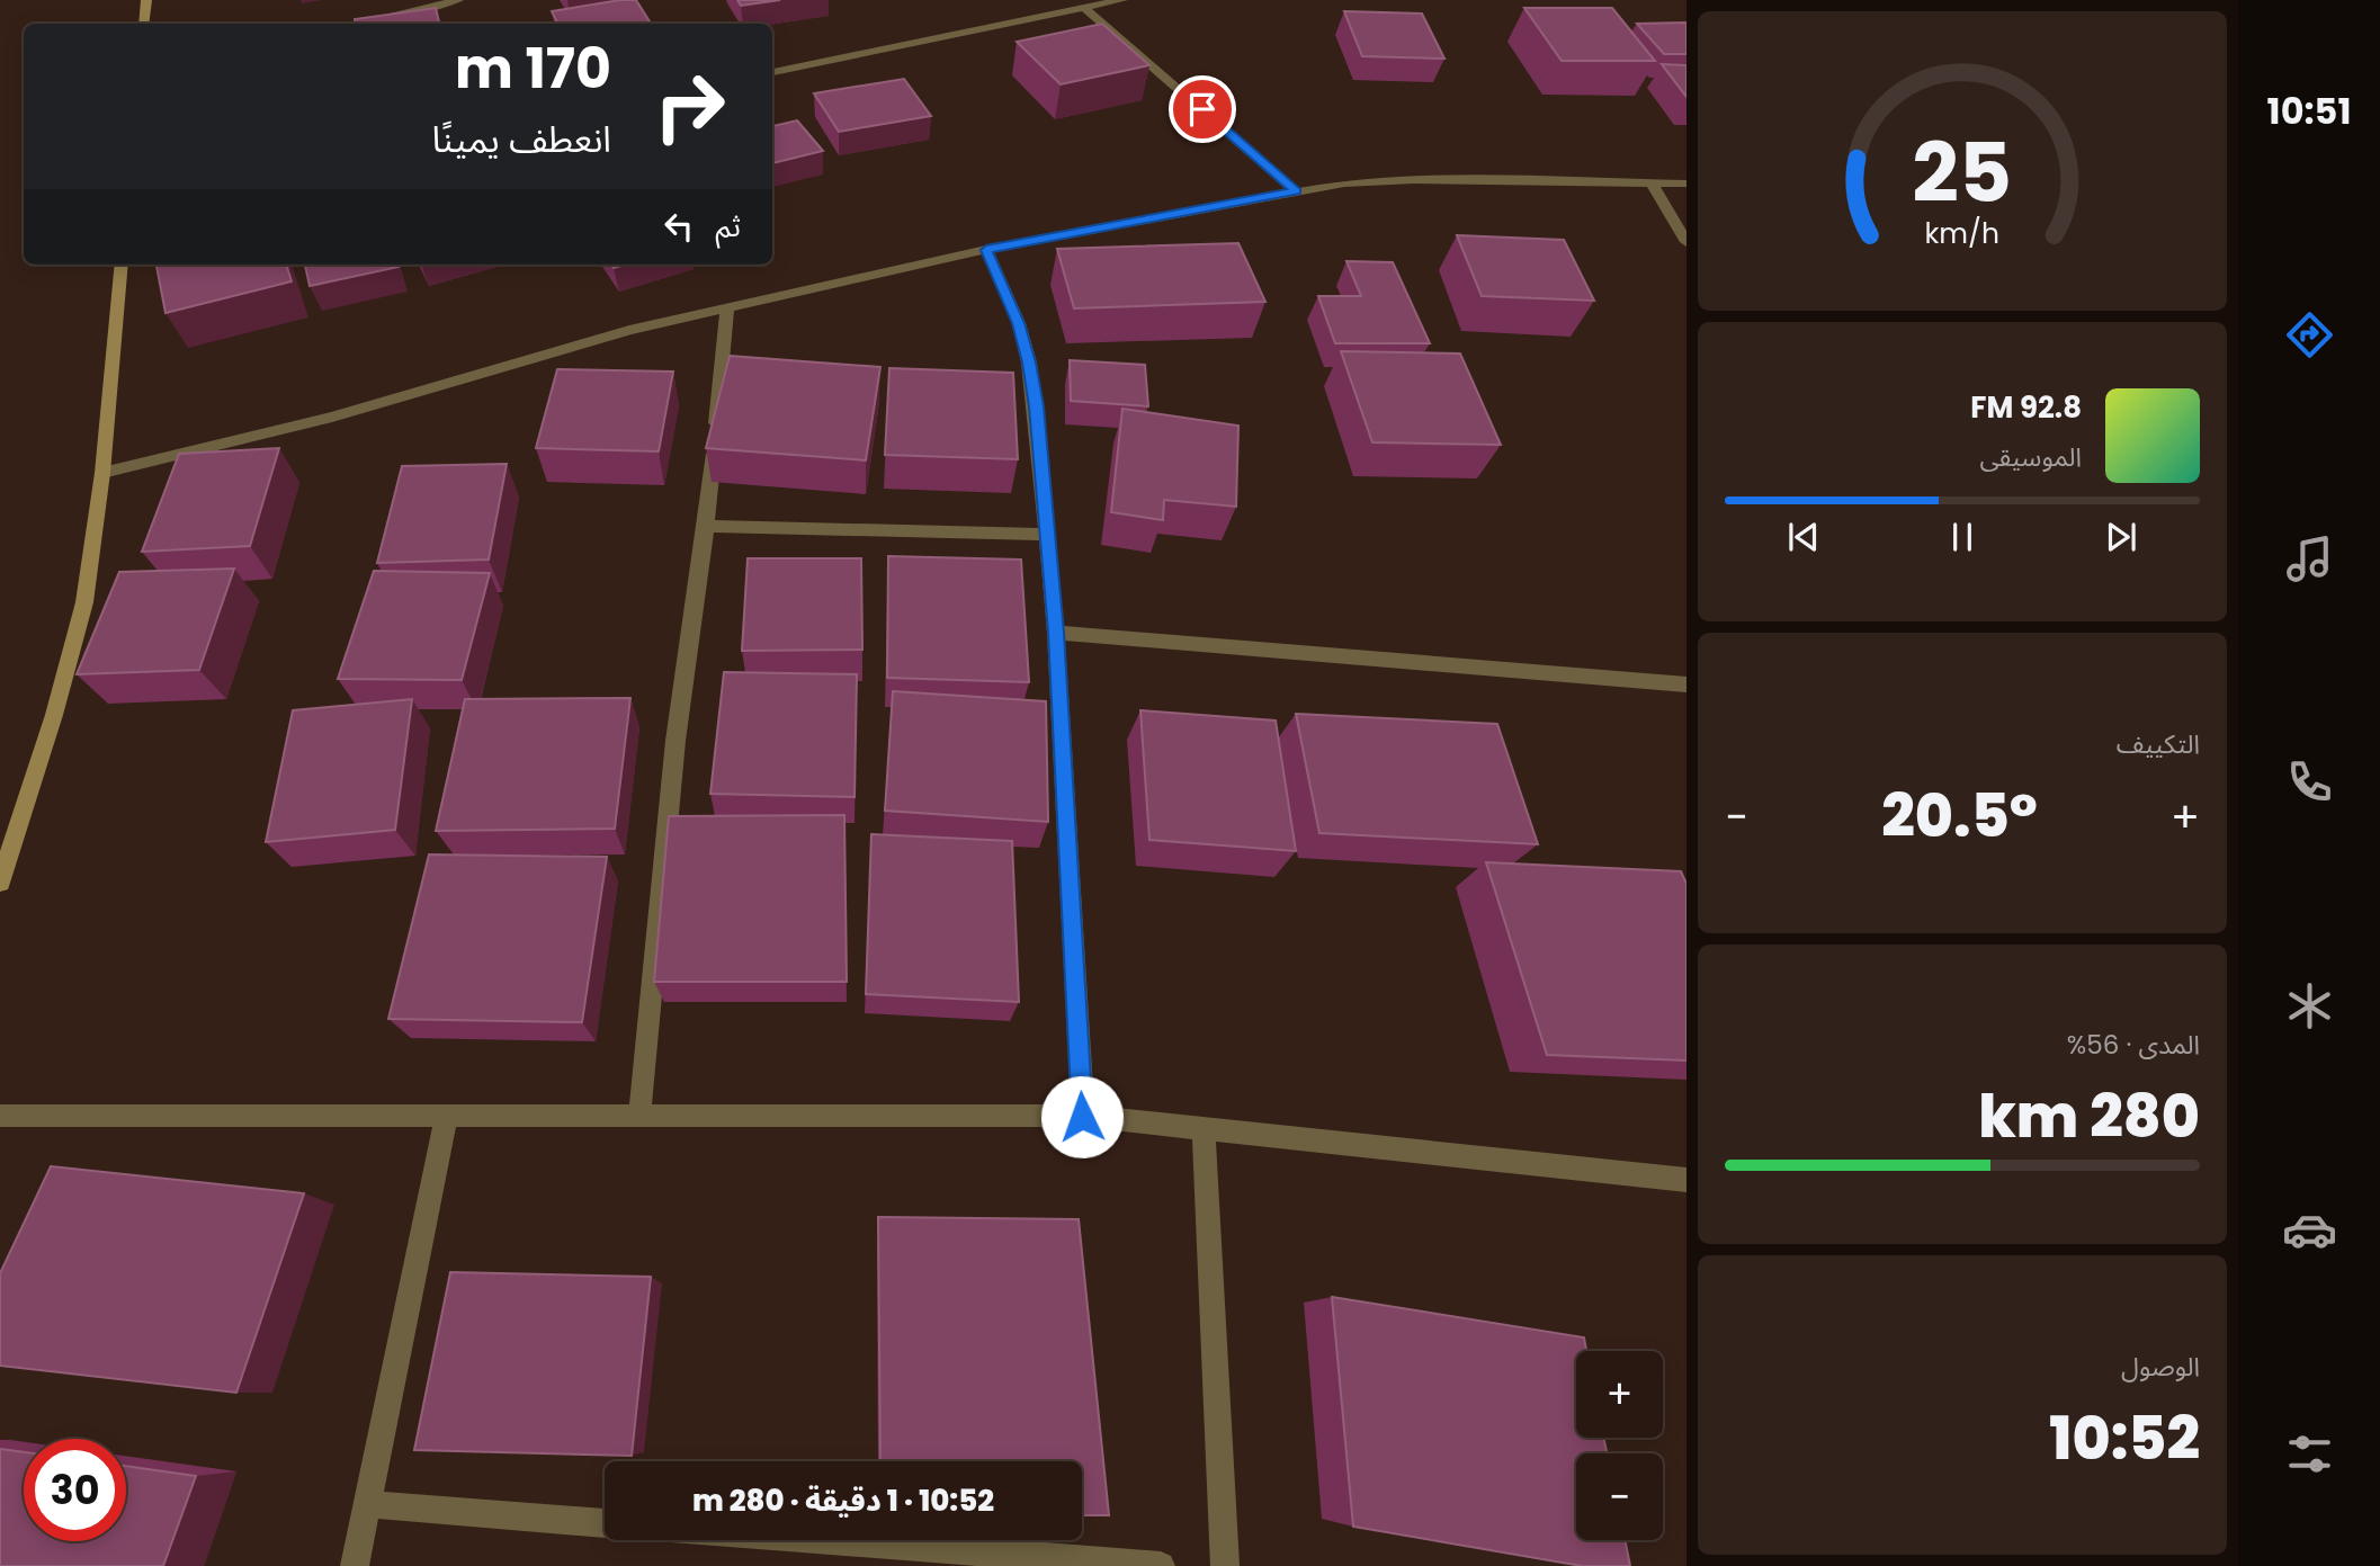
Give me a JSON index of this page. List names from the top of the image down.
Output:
{
  "page": {
    "tabs": "10:51",
    "turn": ["170 m", "انعطف يمينًا"],
    "then": "ثم",
    "song": ["92.8 FM", "الموسيقى"],
    "tile": [
      "التكييف",
      ["المدى · 56%", "280 km"],
      ["الوصول", "10:52"]
    ],
    "heat": ["−", "20.5°", "+"],
    "map_buttons": ["+", "−"],
    "limit": "30",
    "trip": "10:52 · 1 دقيقة · 280 m",
    "gauge": ["25", "km/h"]
  }
}
